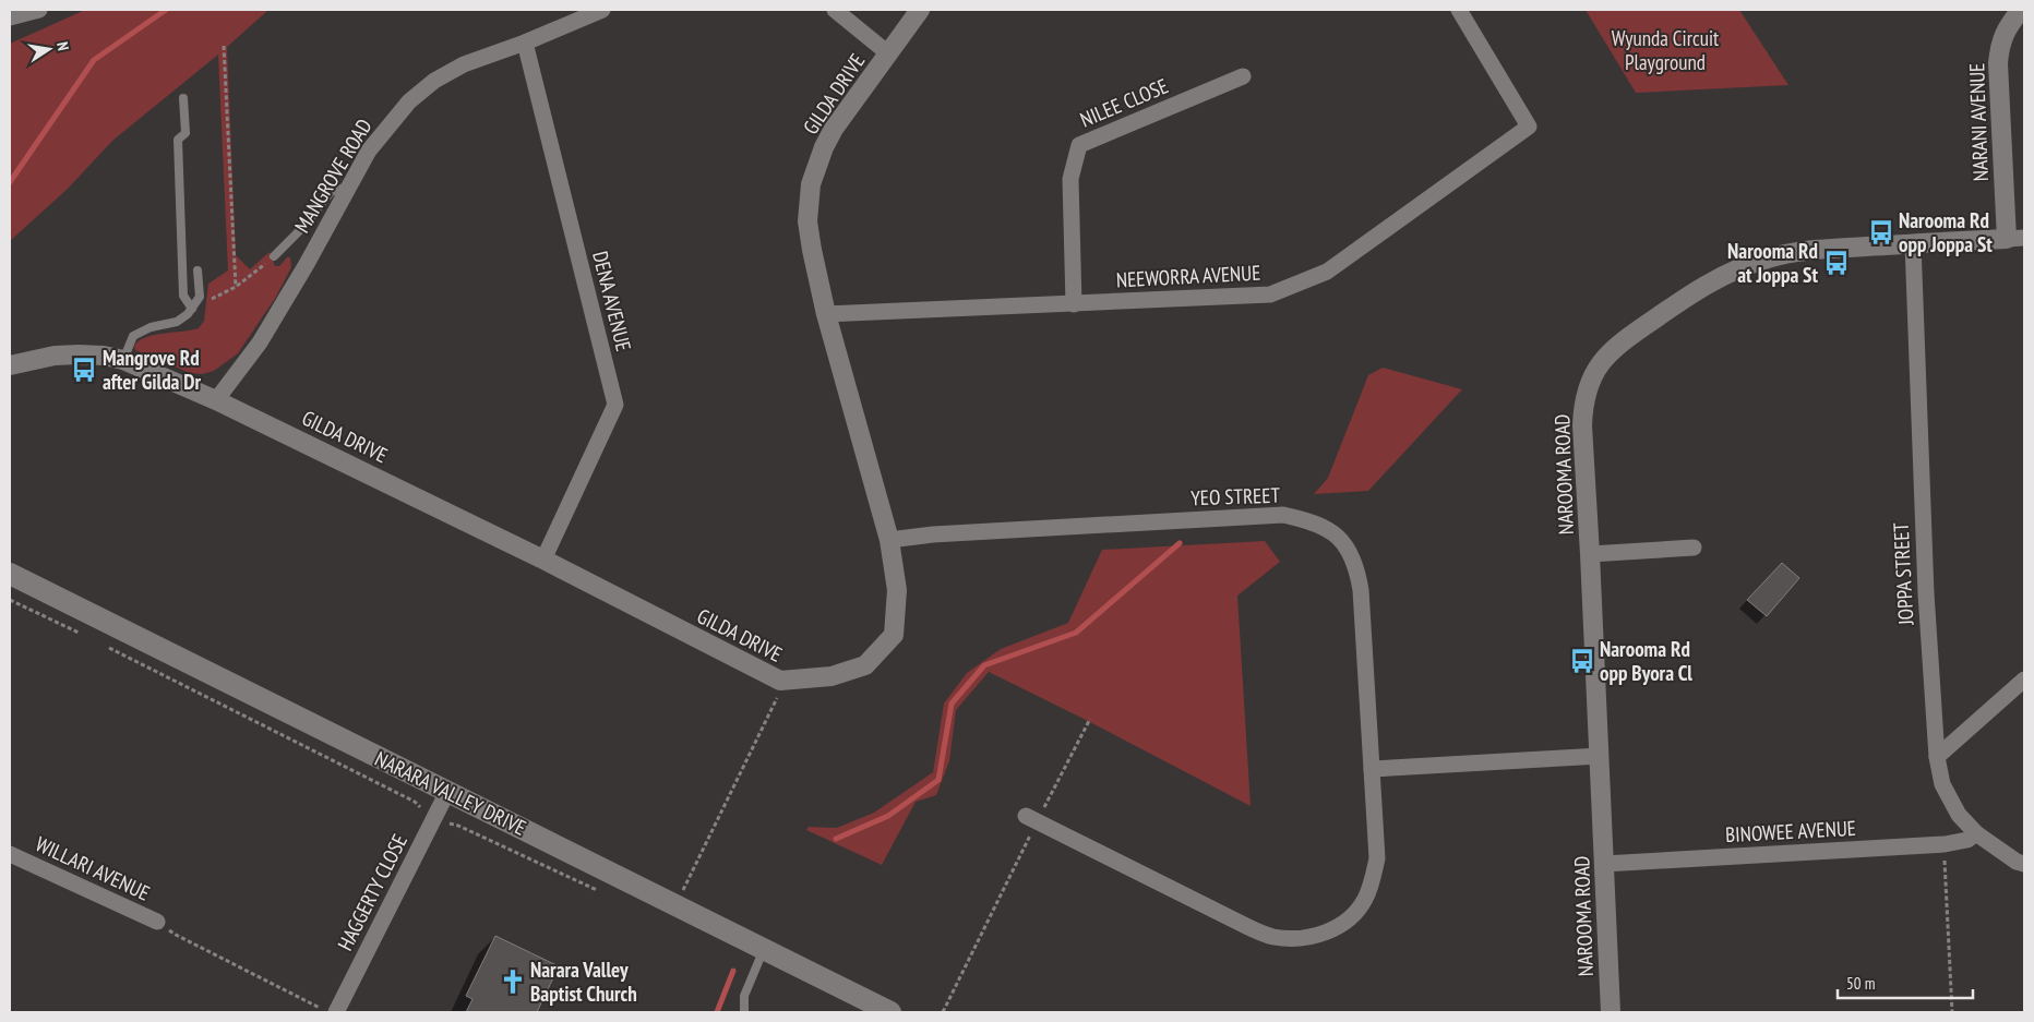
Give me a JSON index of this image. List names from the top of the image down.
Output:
{
  "streets": {
    "main road": ["NARARA VALLEY DRIVE"],
    "street": [
      "GILDA DRIVE",
      "NILEE CLOSE",
      "NARANI AVENUE",
      "MANGROVE ROAD",
      "NEEWORRA AVENUE",
      "DENA AVENUE",
      "NAROOMA ROAD",
      "YEO STREET",
      "JOPPA STREET",
      "BINOWEE AVENUE",
      "WILLARI AVENUE",
      "HAGGERTY CLOSE"
    ]
  },
  "crossings": [
    ["GILDA DRIVE", "MANGROVE ROAD"],
    ["GILDA DRIVE", "NEEWORRA AVENUE"],
    ["GILDA DRIVE", "DENA AVENUE"],
    ["GILDA DRIVE", "YEO STREET"],
    ["NILEE CLOSE", "NEEWORRA AVENUE"],
    ["NARANI AVENUE", "NAROOMA ROAD"],
    ["MANGROVE ROAD", "DENA AVENUE"],
    ["NAROOMA ROAD", "JOPPA STREET"],
    ["NAROOMA ROAD", "BINOWEE AVENUE"],
    ["JOPPA STREET", "BINOWEE AVENUE"],
    ["NARARA VALLEY DRIVE", "HAGGERTY CLOSE"]
  ],
  "parks": ["Wyunda Circuit Playground"],
  "places": {
    "bus stop": [
      "Narooma Rd opp Joppa St",
      "Narooma Rd at Joppa St",
      "Mangrove Rd after Gilda Dr",
      "Narooma Rd opp Byora Cl"
    ],
    "church": ["Narara Valley Baptist Church"]
  },
  "scale_bar": "50 m",
  "north": "right"
}
